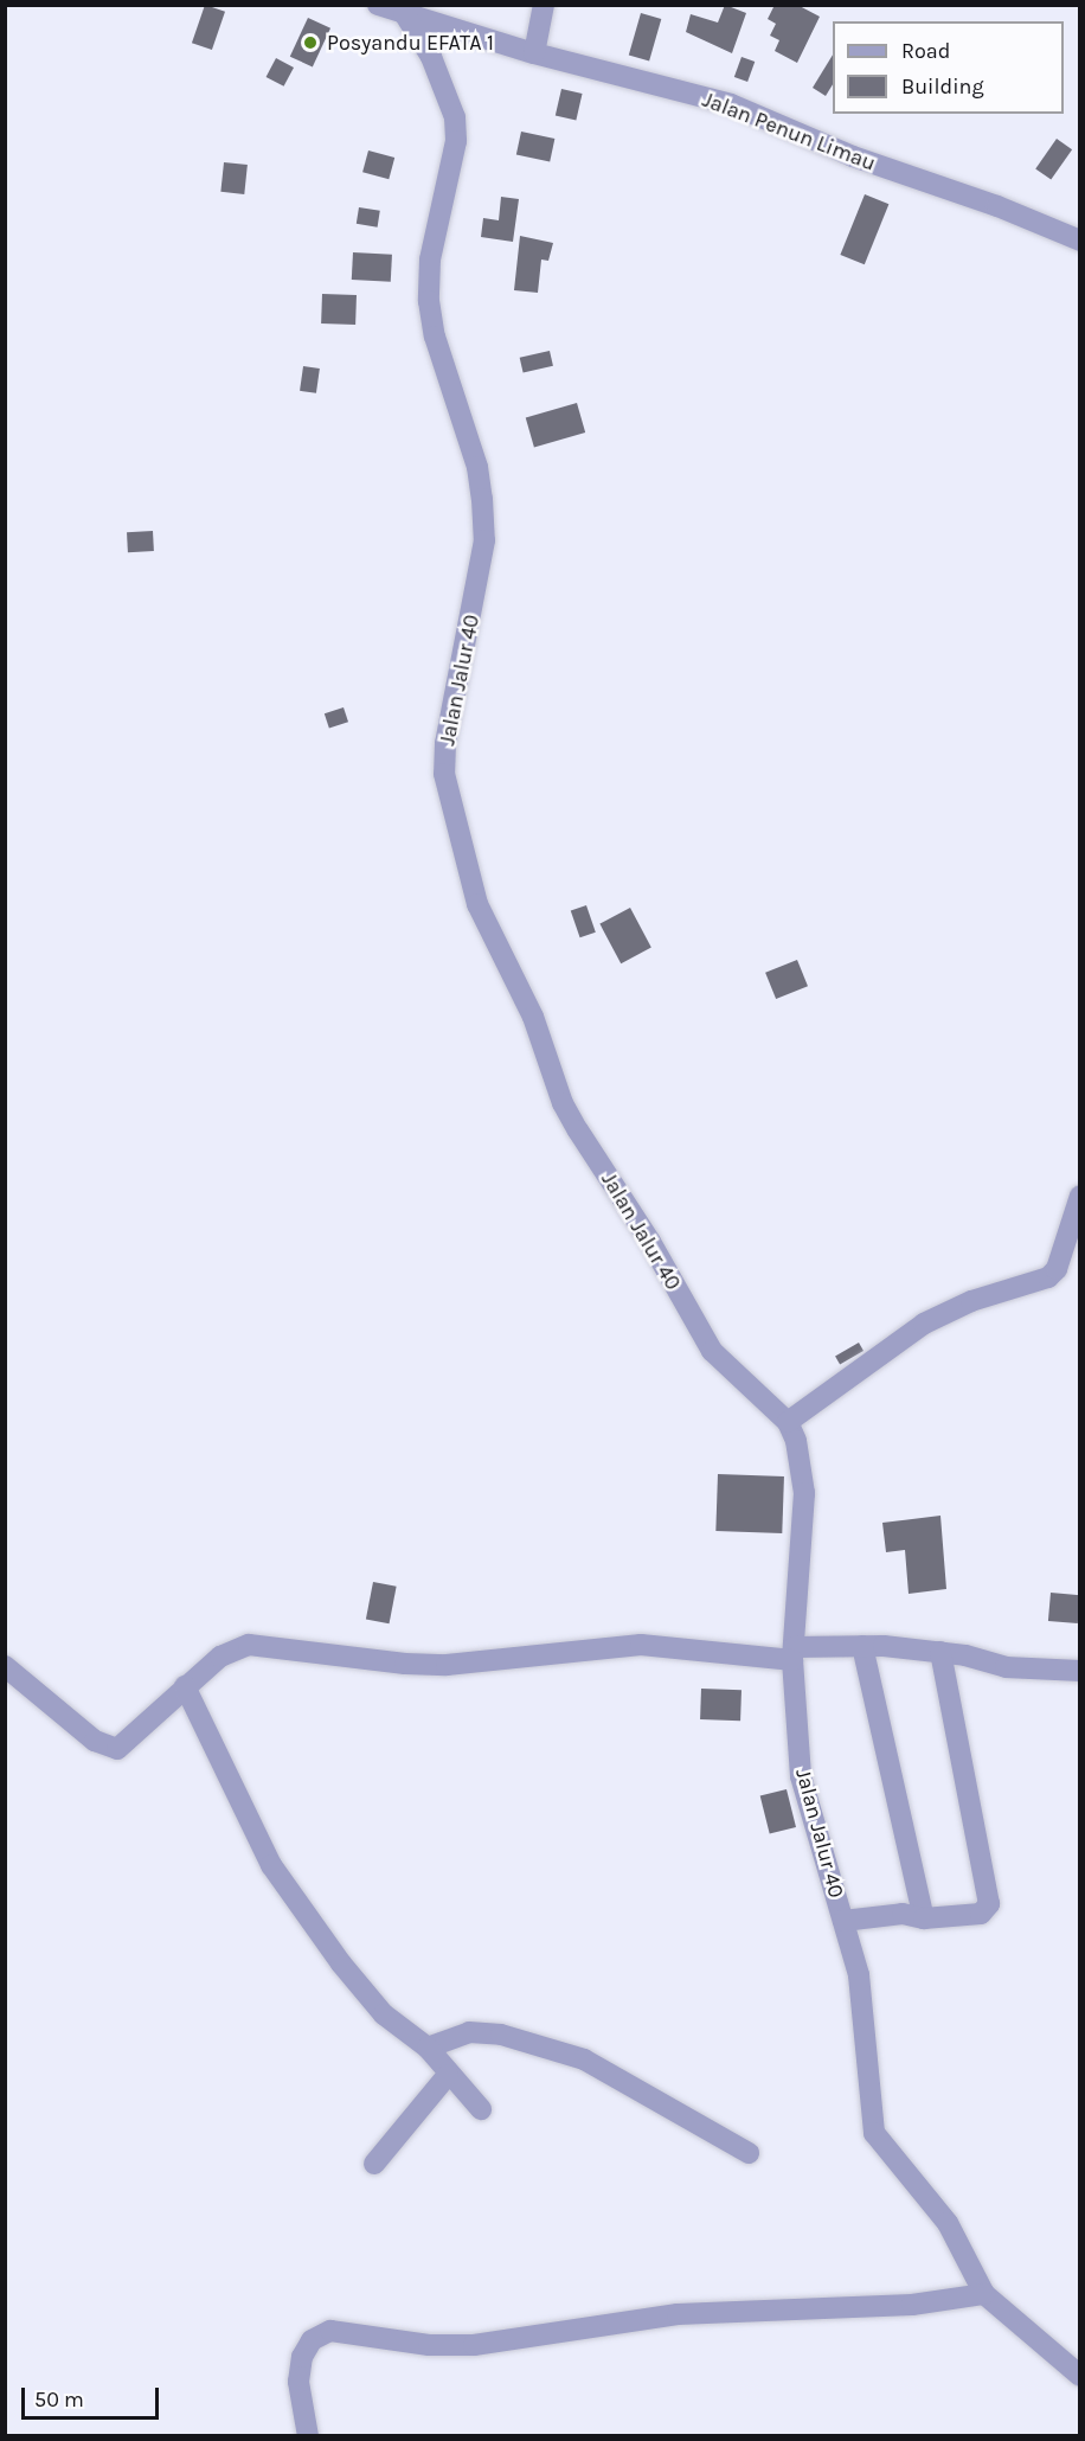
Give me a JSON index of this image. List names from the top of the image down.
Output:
{
  "streets": {
    "street": ["Jalan Penun Limau", "Jalan Jalur 40"]
  },
  "crossings": [
    ["Jalan Penun Limau", "Jalan Jalur 40"]
  ],
  "places": ["Posyandu EFATA 1"],
  "legend": ["Road", "Building"],
  "scale_bar": "50 m"
}
